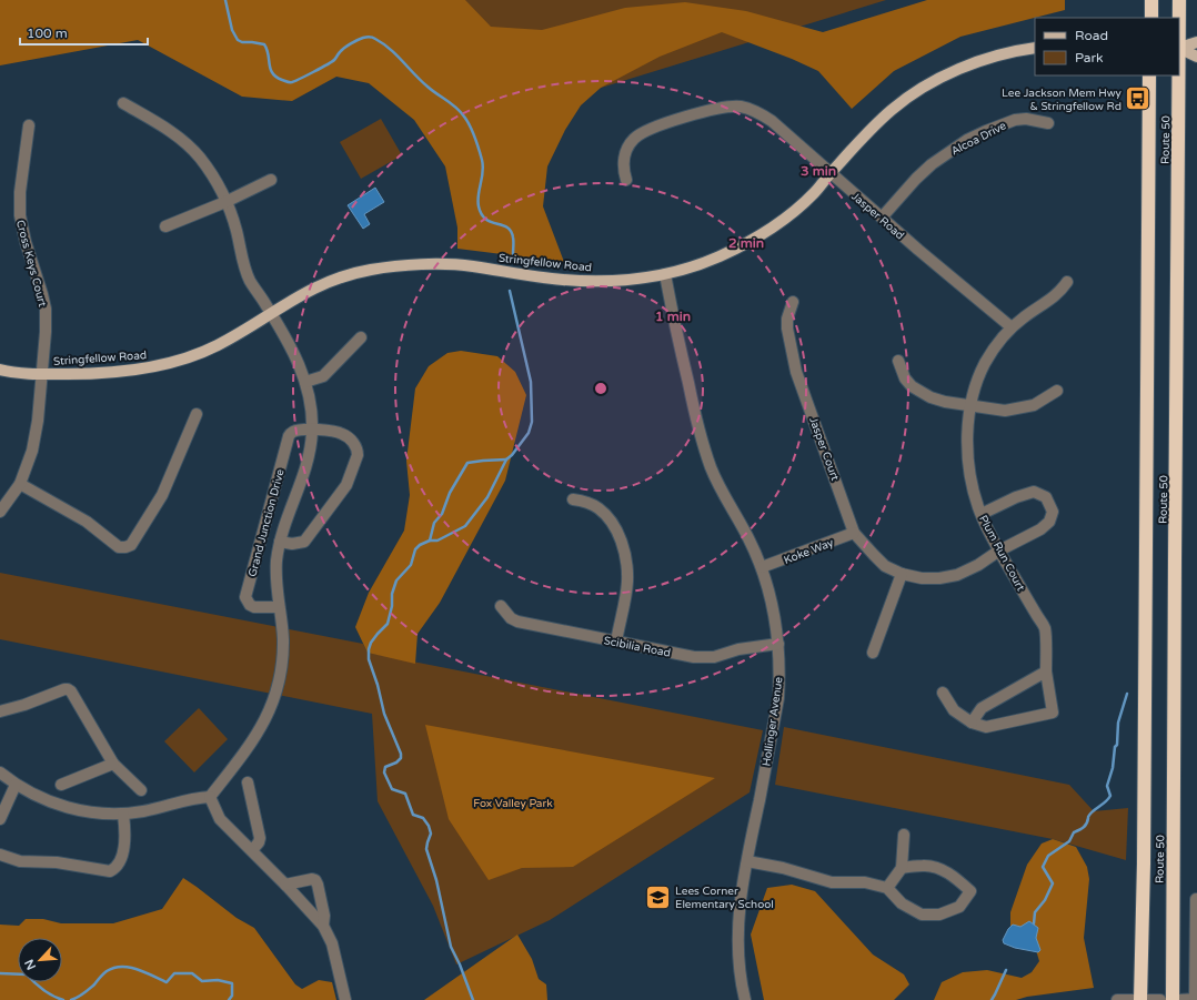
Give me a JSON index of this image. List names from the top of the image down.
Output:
{
  "streets": {
    "highway": ["Route 50"],
    "main road": ["Stringfellow Road"],
    "street": [
      "Alcoa Drive",
      "Jasper Road",
      "Cross Keys Court",
      "Jasper Court",
      "Grand Junction Drive",
      "Koke Way",
      "Plum Run Court",
      "Scibilia Road",
      "Hollinger Avenue"
    ]
  },
  "crossings": [
    ["Alcoa Drive", "Jasper Road"],
    ["Jasper Road", "Stringfellow Road"],
    ["Jasper Road", "Plum Run Court"],
    ["Stringfellow Road", "Cross Keys Court"],
    ["Stringfellow Road", "Hollinger Avenue"],
    ["Jasper Court", "Koke Way"],
    ["Jasper Court", "Plum Run Court"],
    ["Koke Way", "Hollinger Avenue"],
    ["Scibilia Road", "Hollinger Avenue"]
  ],
  "parks": ["Fox Valley Park"],
  "places": {
    "bus stop": ["Lee Jackson Mem Hwy & Stringfellow Rd"],
    "school or university": ["Lees Corner Elementary School"]
  },
  "legend": ["Road", "Park"],
  "scale_bar": "100 m",
  "north": "bottom left",
  "rings": ["3 min", "2 min", "1 min"]
}
